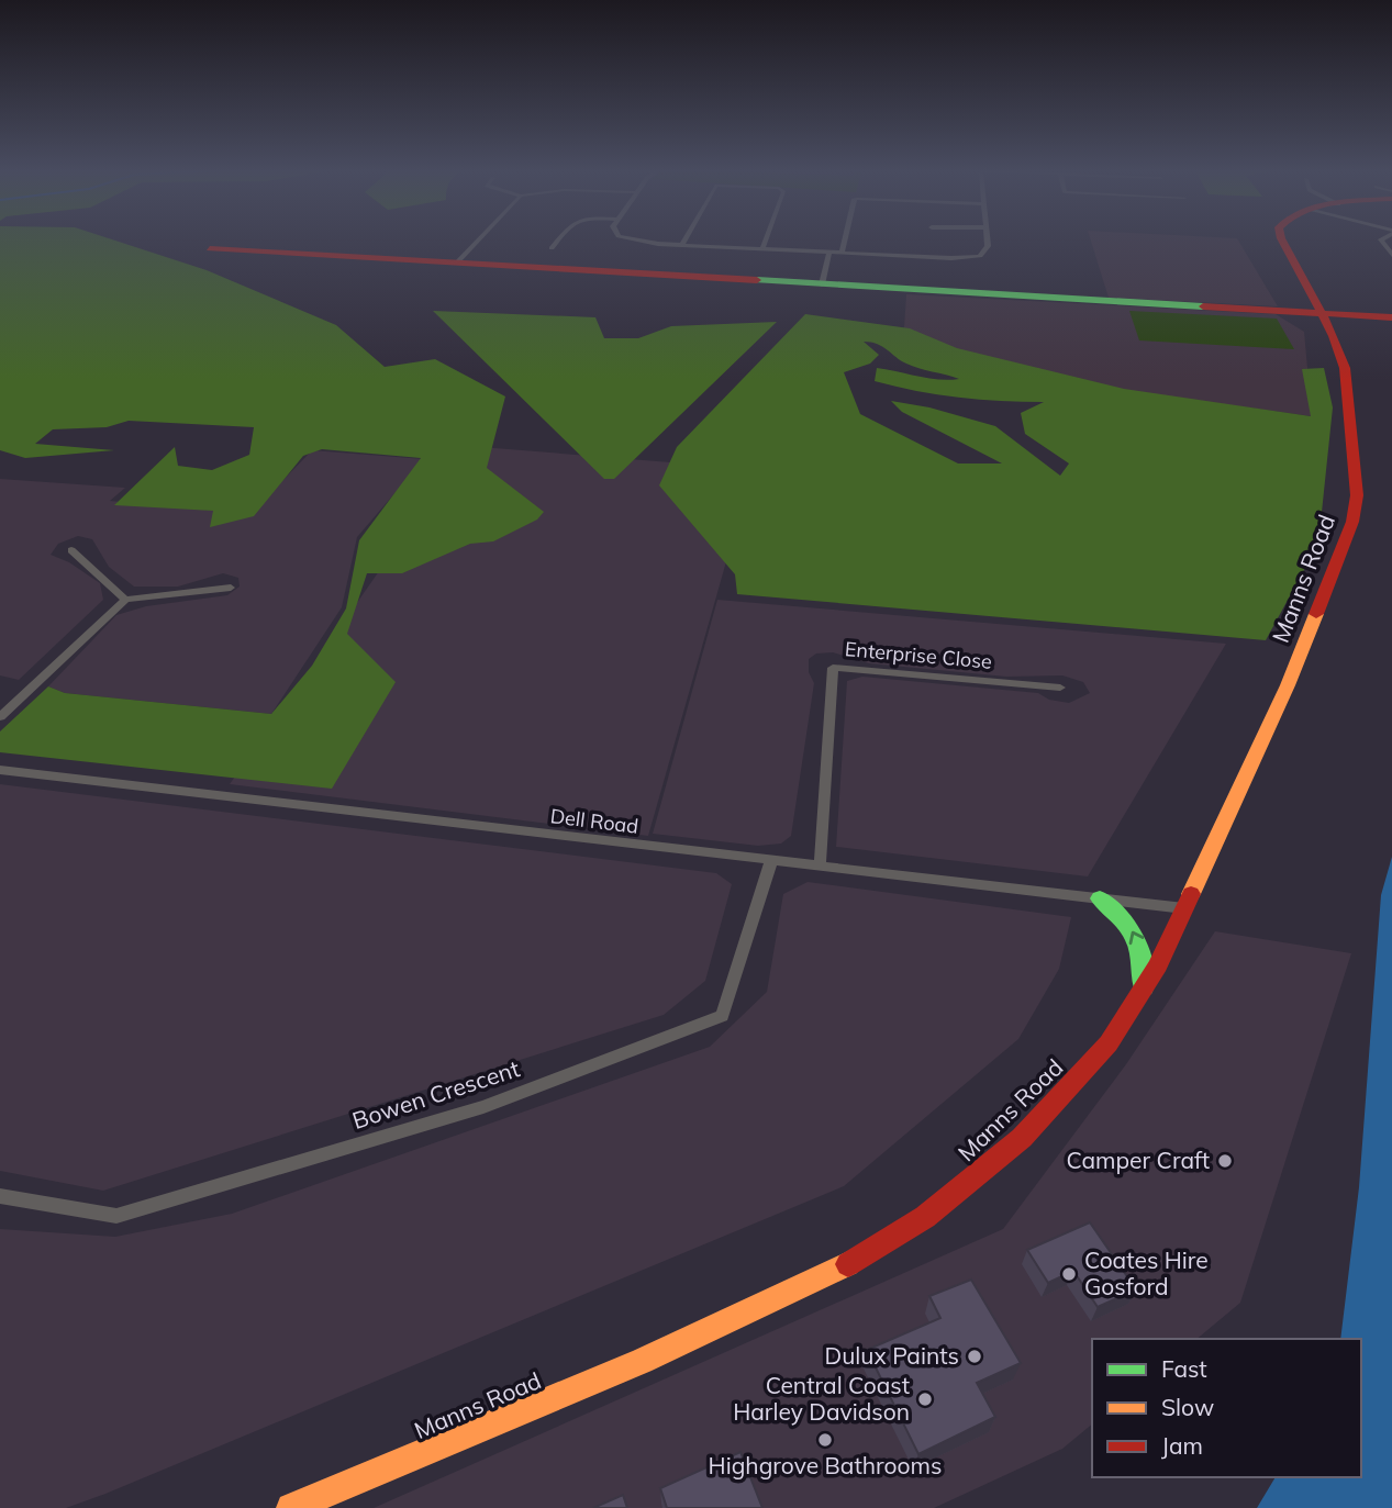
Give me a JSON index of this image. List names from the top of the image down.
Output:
{
  "streets": {
    "main road": ["Manns Road"],
    "street": ["Enterprise Close", "Dell Road", "Bowen Crescent"]
  },
  "crossings": [
    ["Manns Road", "Dell Road"],
    ["Enterprise Close", "Dell Road"],
    ["Dell Road", "Bowen Crescent"]
  ],
  "places": [
    "Camper Craft",
    "Coates Hire Gosford",
    "Dulux Paints",
    "Central Coast Harley Davidson",
    "Highgrove Bathrooms"
  ],
  "legend": ["Fast", "Slow", "Jam"]
}
